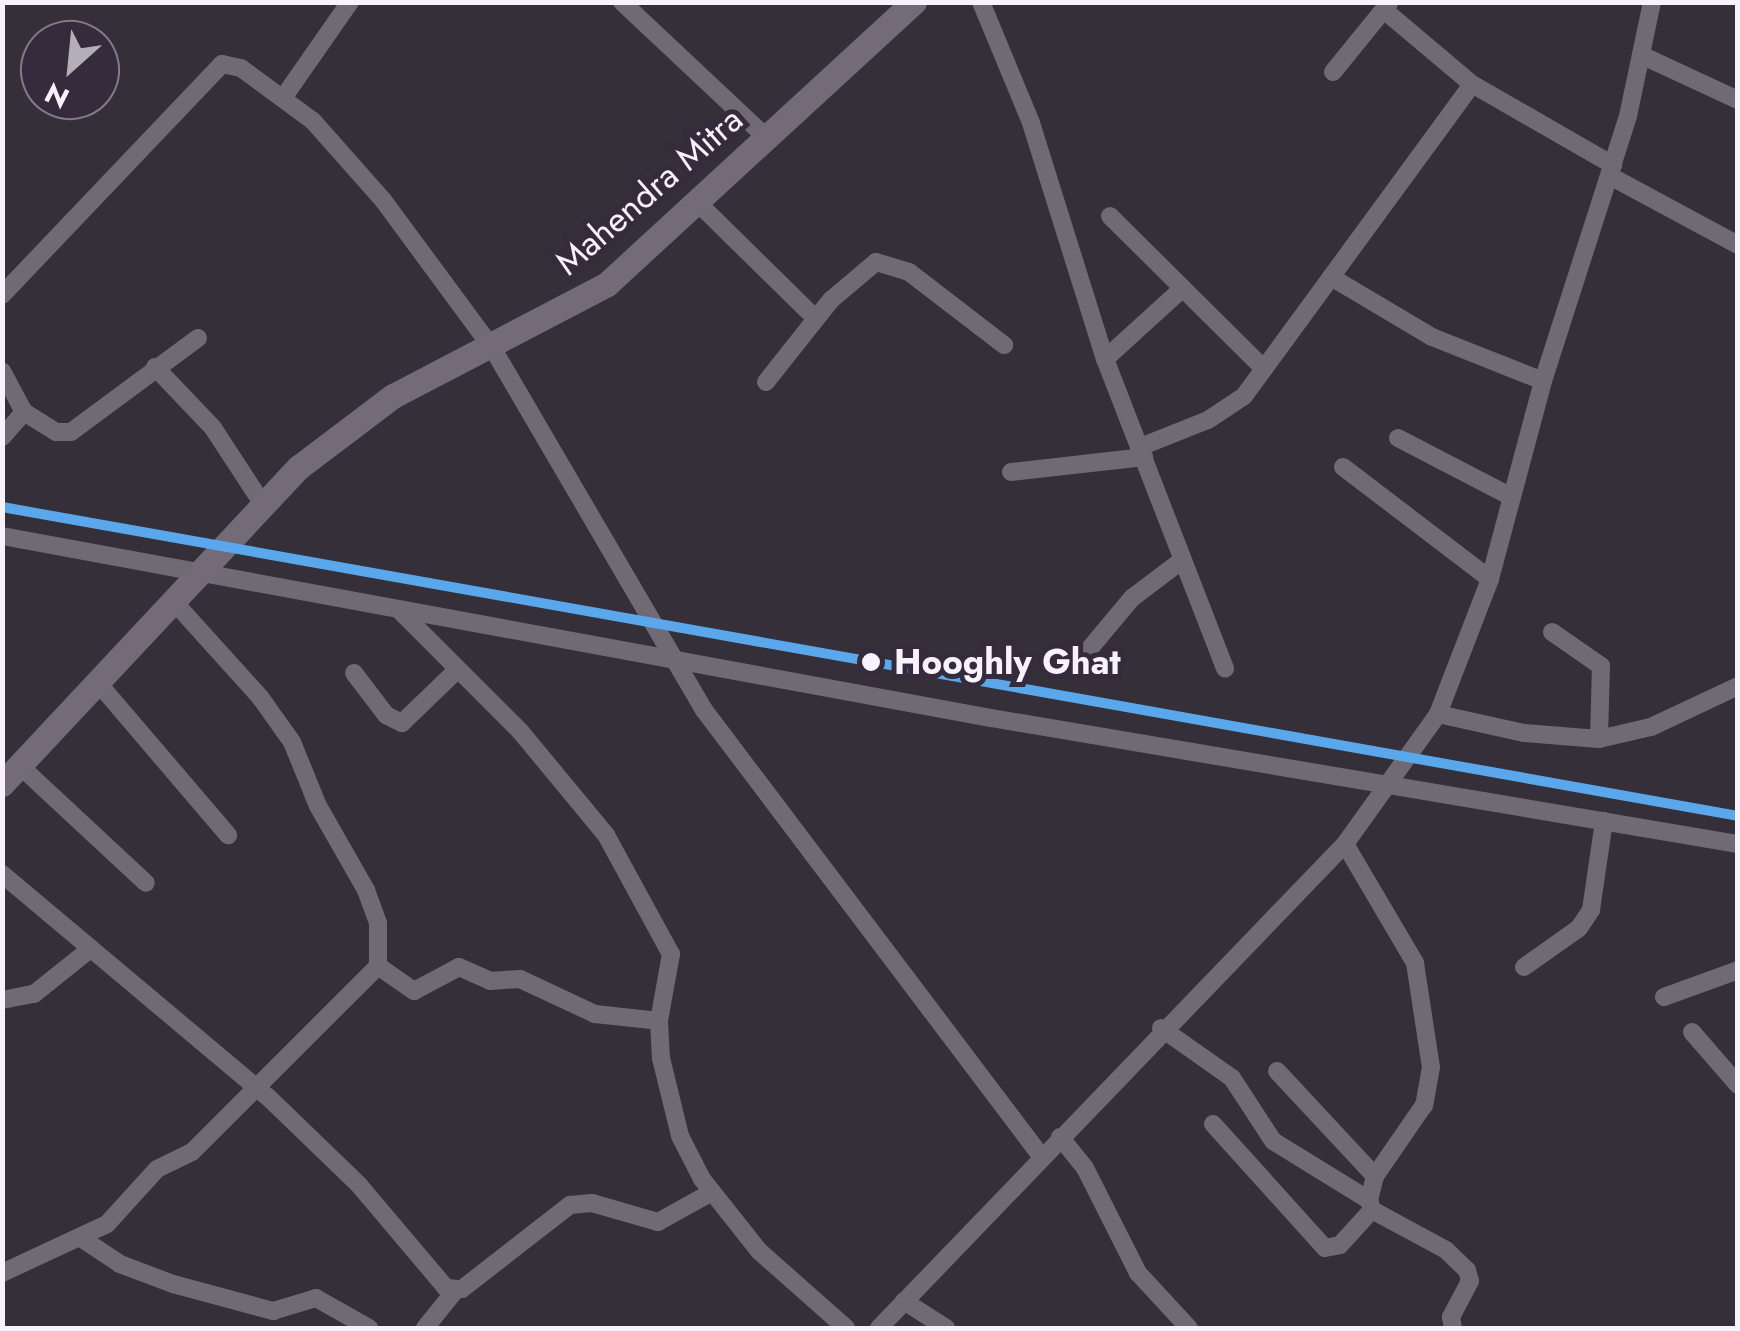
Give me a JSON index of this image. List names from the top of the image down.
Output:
{
  "streets": {
    "main road": ["Mahendra Mitra"]
  },
  "places": ["Hooghly Ghat"],
  "north": "bottom left"
}
